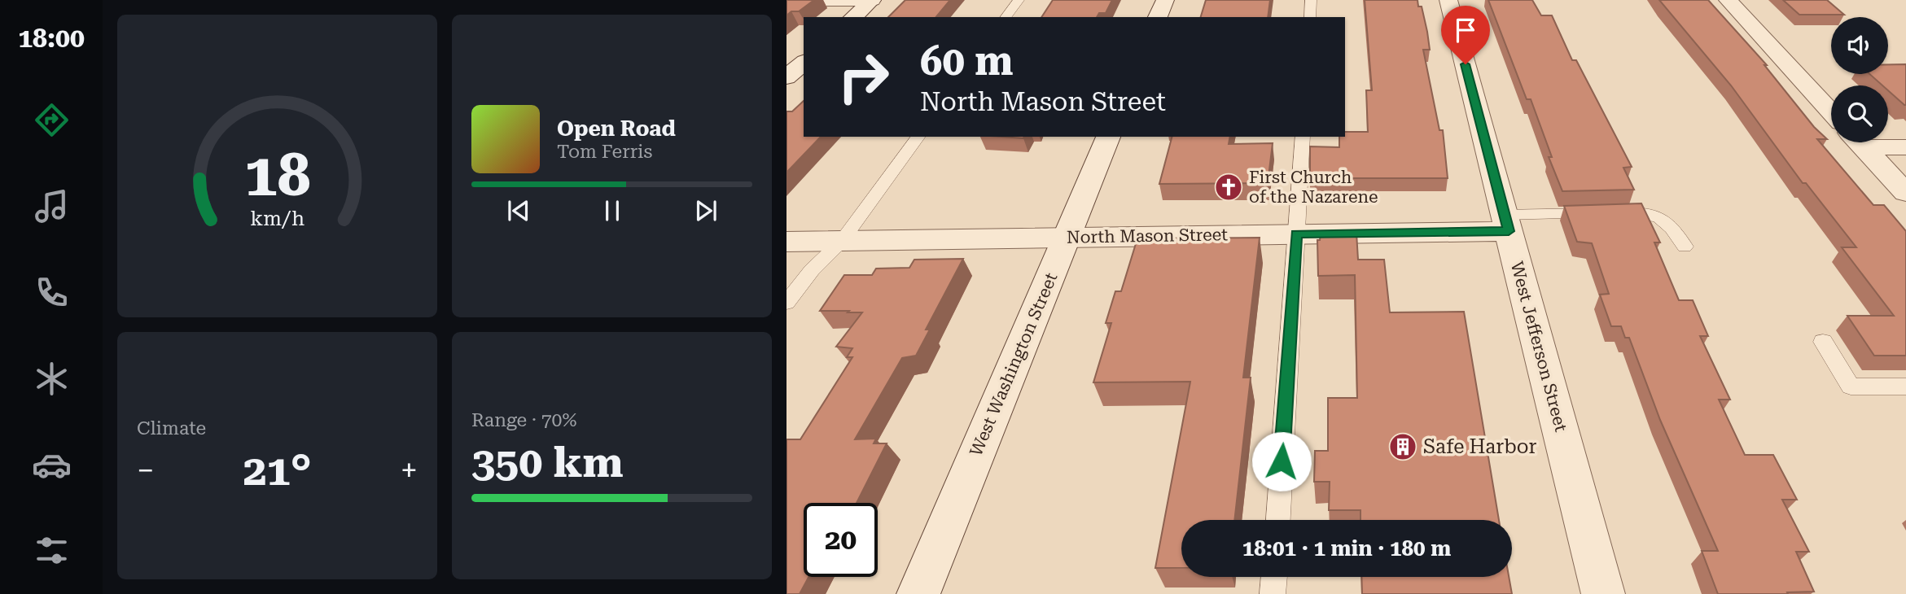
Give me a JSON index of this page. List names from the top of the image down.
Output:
{
  "streets": {
    "street": ["North Mason Street", "West Jefferson Street", "West Washington Street"]
  },
  "crossings": [
    ["North Mason Street", "West Jefferson Street"],
    ["North Mason Street", "West Washington Street"]
  ],
  "places": {
    "church": ["First Church of the Nazarene"],
    "building": ["Safe Harbor"]
  },
  "page": {
    "tabs": "18:00",
    "turn": ["60 m", "North Mason Street"],
    "song": ["Open Road", "Tom Ferris"],
    "tile": [
      "Climate",
      ["Range · 70%", "350 km"]
    ],
    "heat": ["−", "21°", "+"],
    "limit": "20",
    "trip": "18:01 · 1 min · 180 m",
    "gauge": ["18", "km/h"]
  }
}
